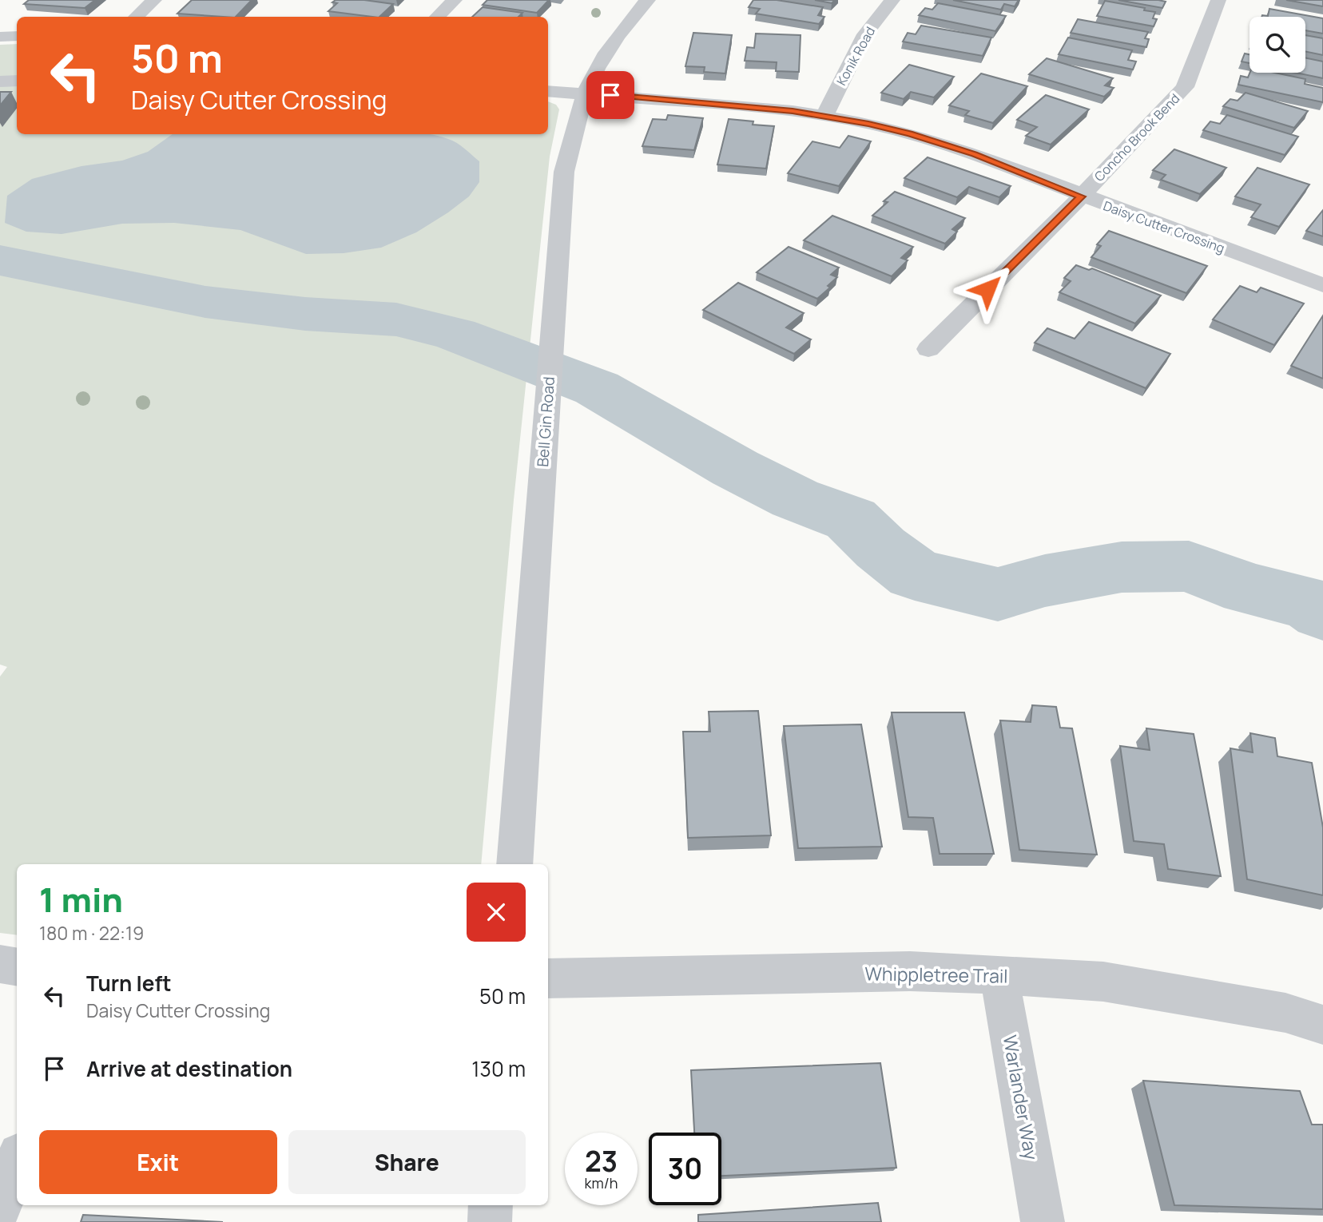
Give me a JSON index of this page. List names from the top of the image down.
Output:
{
  "streets": {
    "street": [
      "Konik Road",
      "Concho Brook Bend",
      "Daisy Cutter Crossing",
      "Bell Gin Road",
      "Whippletree Trail",
      "Warlander Way"
    ]
  },
  "crossings": [
    ["Konik Road", "Daisy Cutter Crossing"],
    ["Concho Brook Bend", "Daisy Cutter Crossing"],
    ["Daisy Cutter Crossing", "Bell Gin Road"],
    ["Whippletree Trail", "Warlander Way"]
  ],
  "page": {
    "turn": ["50 m", "Daisy Cutter Crossing"],
    "heading": ["1 min", "180 m · 22:19"],
    "list": [
      {
        "name": "Turn left",
        "note": "Daisy Cutter Crossing",
        "value": "50 m"
      },
      {
        "name": "Arrive at destination",
        "value": "130 m"
      }
    ],
    "buttons": ["Exit", "Share"],
    "speed": "23 km/h",
    "limit": "30"
  }
}
